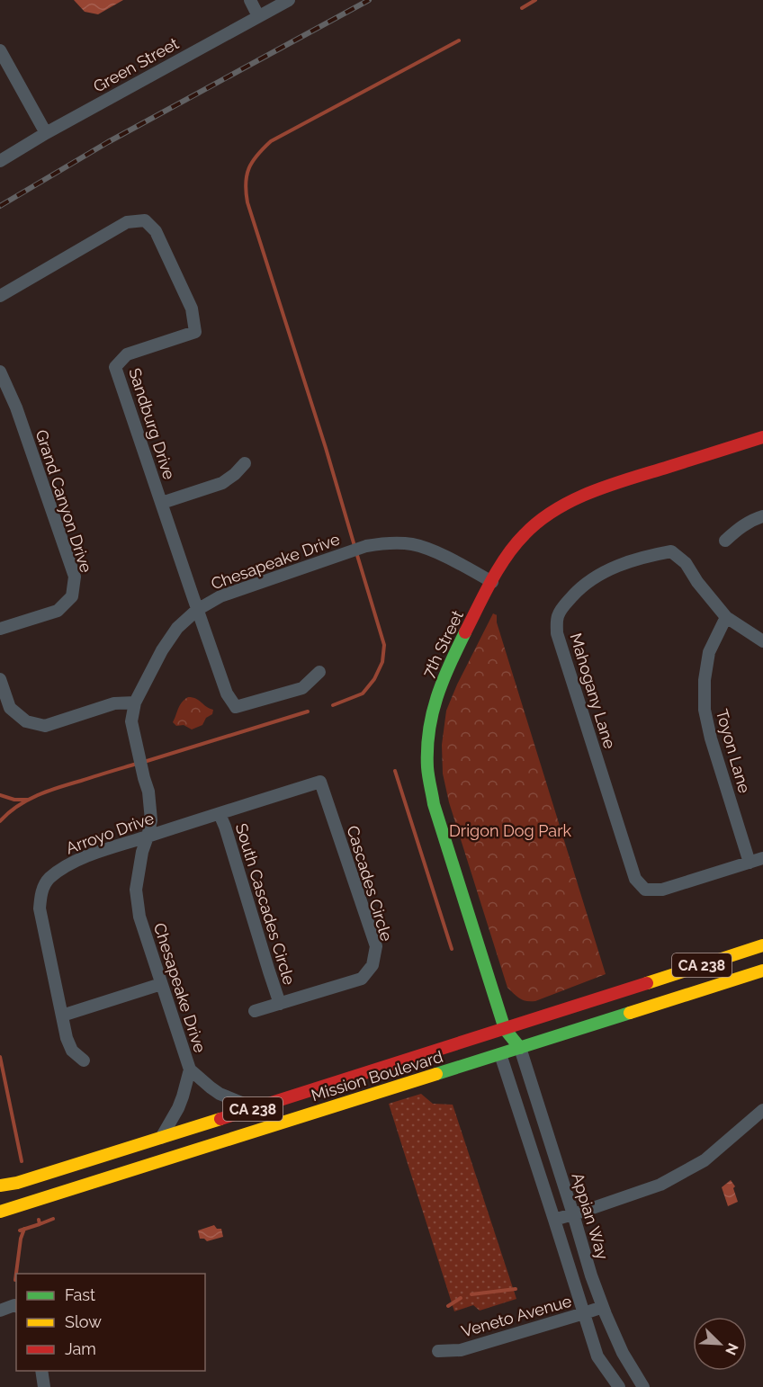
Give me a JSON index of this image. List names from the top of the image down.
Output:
{
  "streets": {
    "main road": ["7th Street", "CA 238", "Mission Boulevard"],
    "street": [
      "Green Street",
      "Sandburg Drive",
      "Grand Canyon Drive",
      "Chesapeake Drive",
      "Mahogany Lane",
      "Toyon Lane",
      "Arroyo Drive",
      "Cascades Circle",
      "South Cascades Circle",
      "Appian Way",
      "Veneto Avenue"
    ]
  },
  "crossings": [
    ["Sandburg Drive", "Chesapeake Drive"],
    ["Chesapeake Drive", "7th Street"],
    ["Chesapeake Drive", "Arroyo Drive"],
    ["Chesapeake Drive", "Mission Boulevard"],
    ["7th Street", "Mission Boulevard"],
    ["7th Street", "Appian Way"],
    ["Mahogany Lane", "Toyon Lane"],
    ["Arroyo Drive", "Cascades Circle"],
    ["Arroyo Drive", "South Cascades Circle"],
    ["Cascades Circle", "South Cascades Circle"],
    ["Mission Boulevard", "Appian Way"],
    ["Appian Way", "Veneto Avenue"]
  ],
  "parks": ["Drigon Dog Park"],
  "legend": ["Fast", "Slow", "Jam"],
  "north": "bottom right"
}
